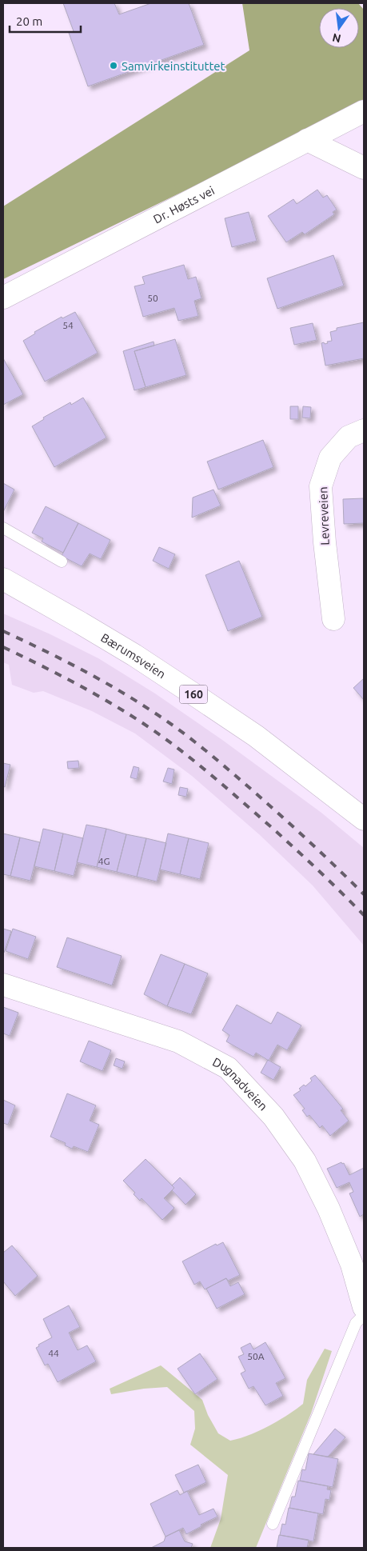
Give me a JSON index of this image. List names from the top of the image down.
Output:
{
  "streets": {
    "street": [
      "Dr. Høsts vei",
      "Levreveien",
      "Bærumsveien",
      "160",
      "Dugnadveien"
    ]
  },
  "places": ["Samvirkeinstituttet"],
  "house_numbers": [
    "50",
    "54",
    "4G",
    "44",
    "50A"
  ],
  "scale_bar": "20 m",
  "north": "bottom"
}
